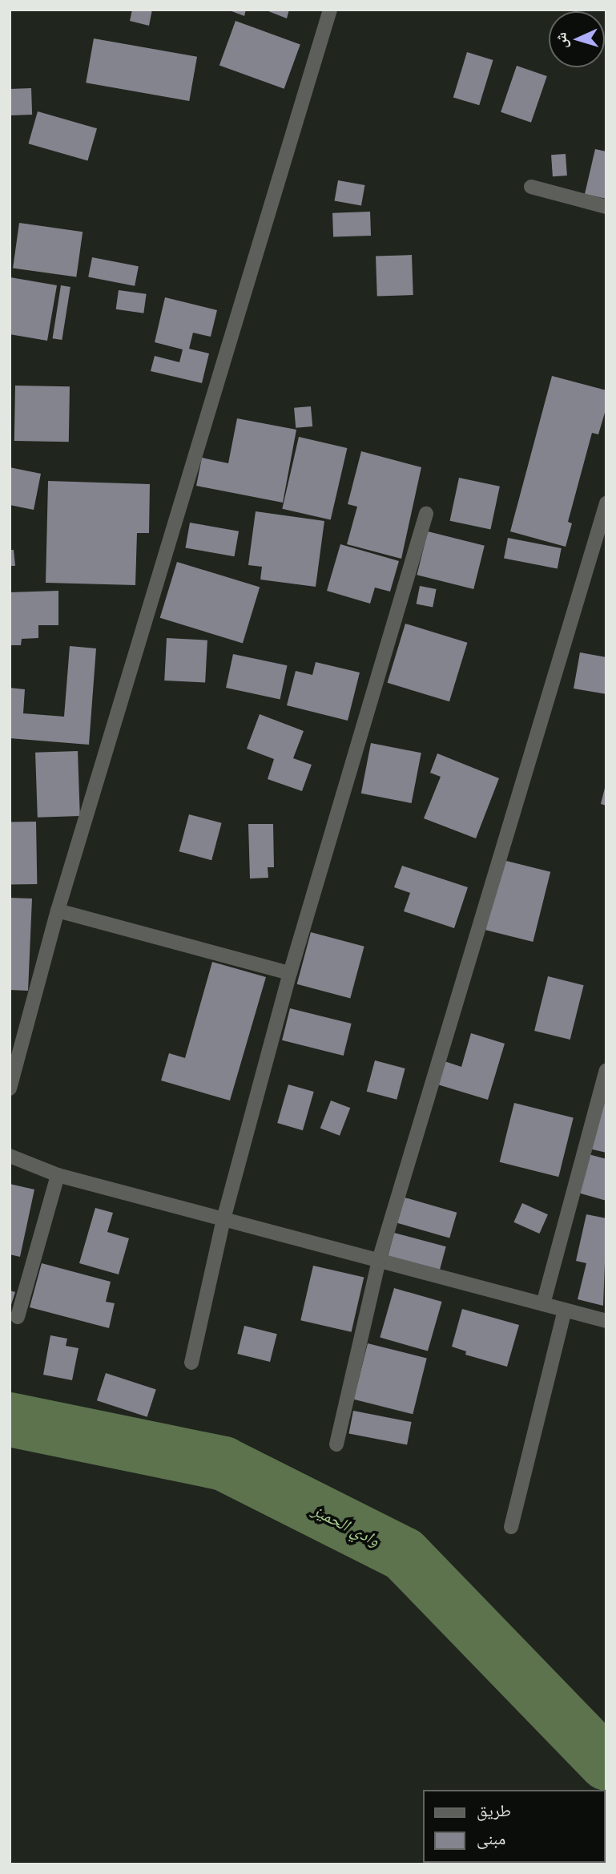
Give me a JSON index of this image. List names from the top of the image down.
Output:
{
  "water": ["وادي الحميز"],
  "legend": ["طريق", "مبنى"],
  "north": "left"
}
